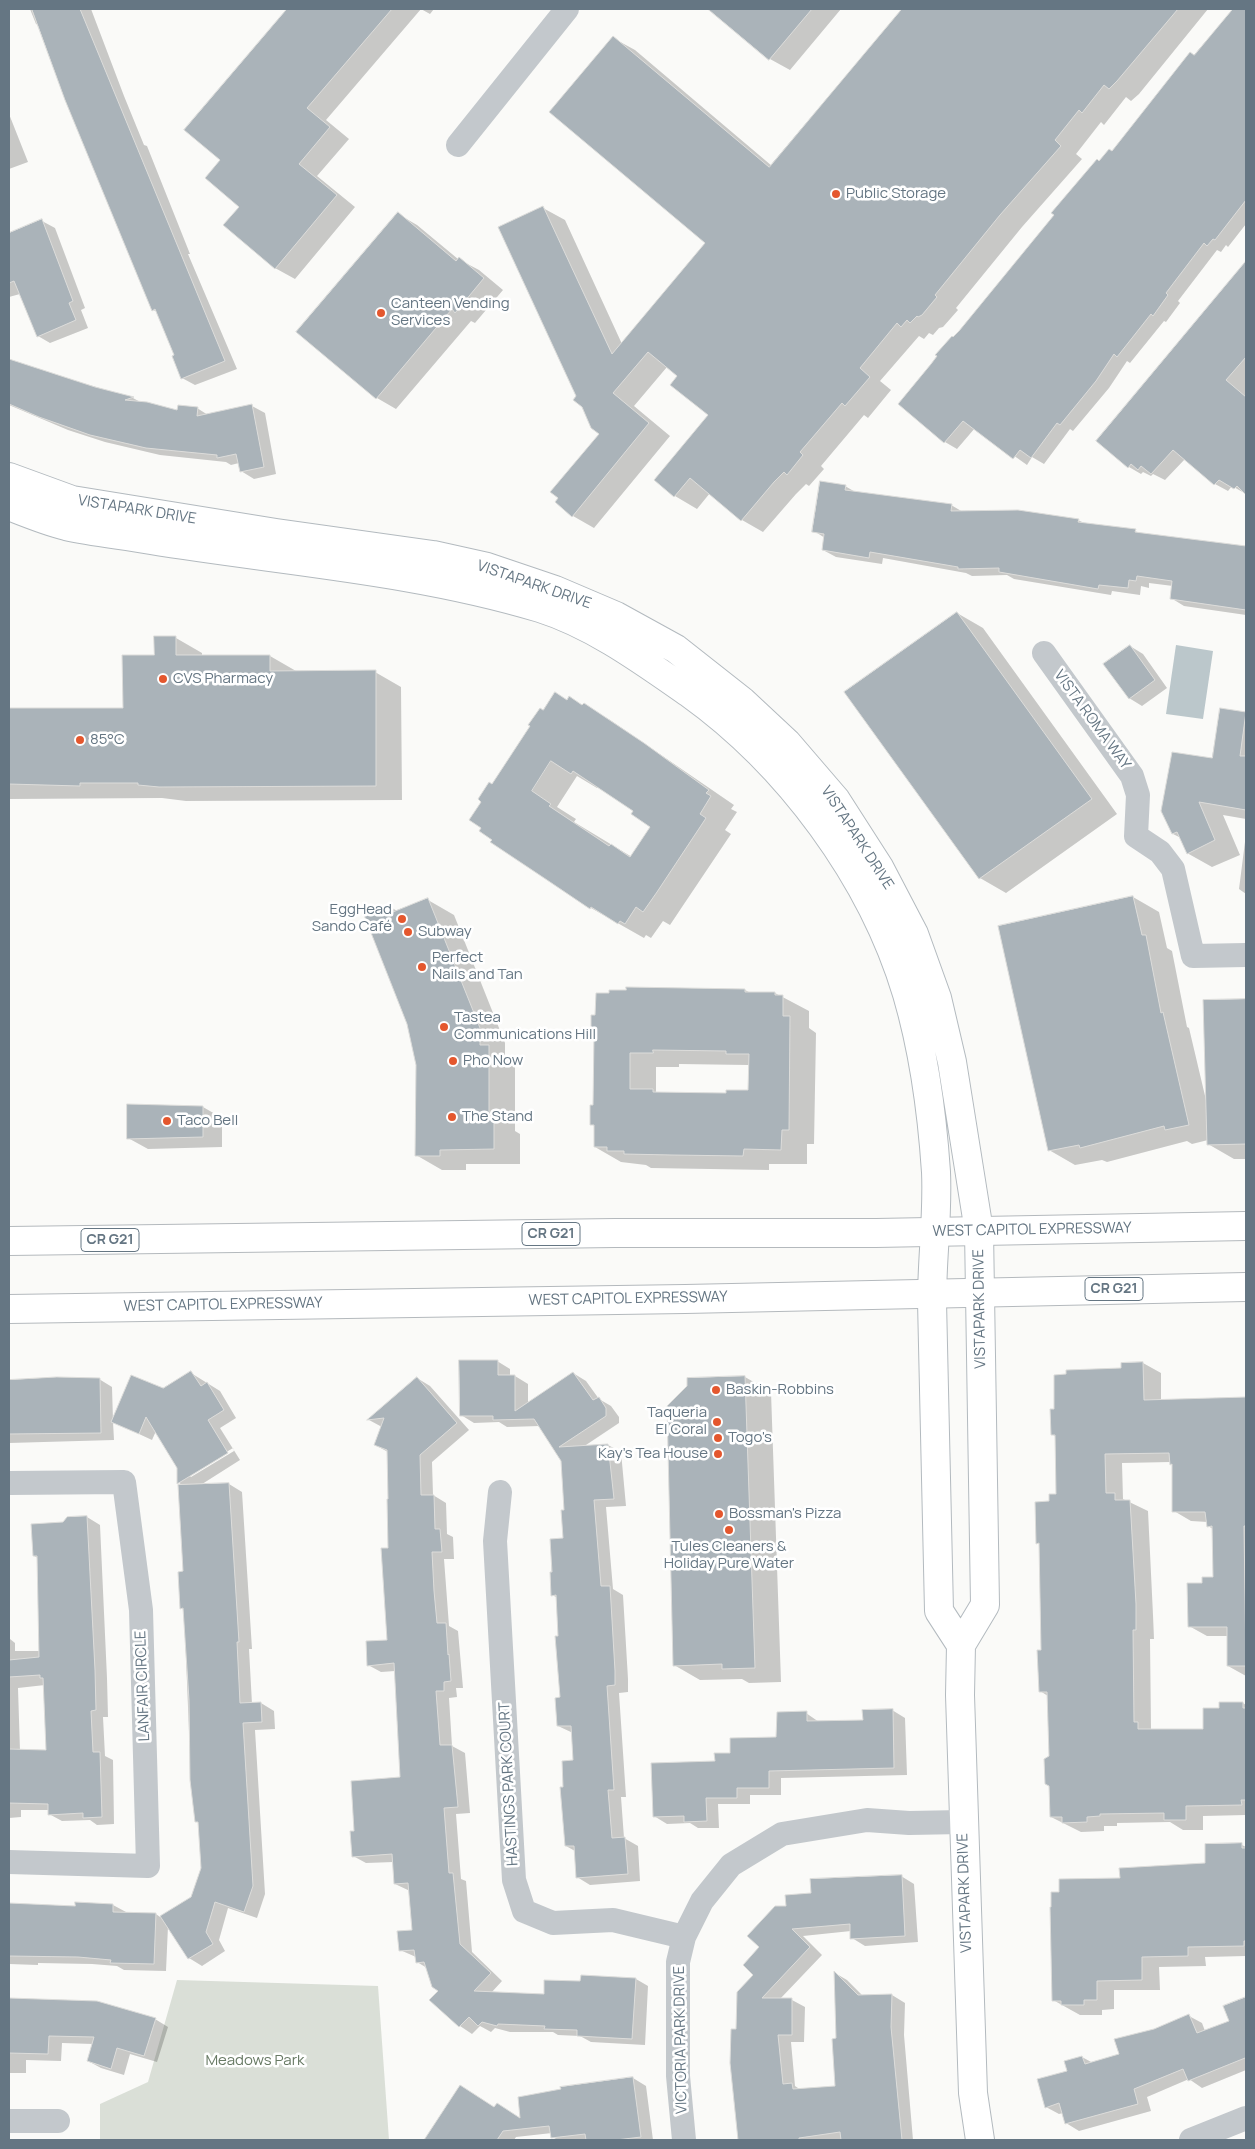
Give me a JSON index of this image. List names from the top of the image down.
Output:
{
  "streets": {
    "main road": ["VISTAPARK DRIVE", "WEST CAPITOL EXPRESSWAY", "CR G21"],
    "street": [
      "VISTA ROMA WAY",
      "LANFAIR CIRCLE",
      "HASTINGS PARK COURT",
      "VICTORIA PARK DRIVE"
    ]
  },
  "crossings": [
    ["VISTAPARK DRIVE", "WEST CAPITOL EXPRESSWAY"],
    ["VISTAPARK DRIVE", "VICTORIA PARK DRIVE"],
    ["HASTINGS PARK COURT", "VICTORIA PARK DRIVE"]
  ],
  "parks": ["Meadows Park"],
  "places": [
    "Public Storage",
    "Canteen Vending Services",
    "CVS Pharmacy",
    "85°C",
    "EggHead Sando Café",
    "Subway",
    "Perfect Nails and Tan",
    "Tastea Communications Hill",
    "Pho Now",
    "The Stand",
    "Taco Bell",
    "Baskin-Robbins",
    "Taqueria El Coral",
    "Togo's",
    "Kay’s Tea House",
    "Bossman's Pizza",
    "Tules Cleaners & Holiday Pure Water"
  ]
}
